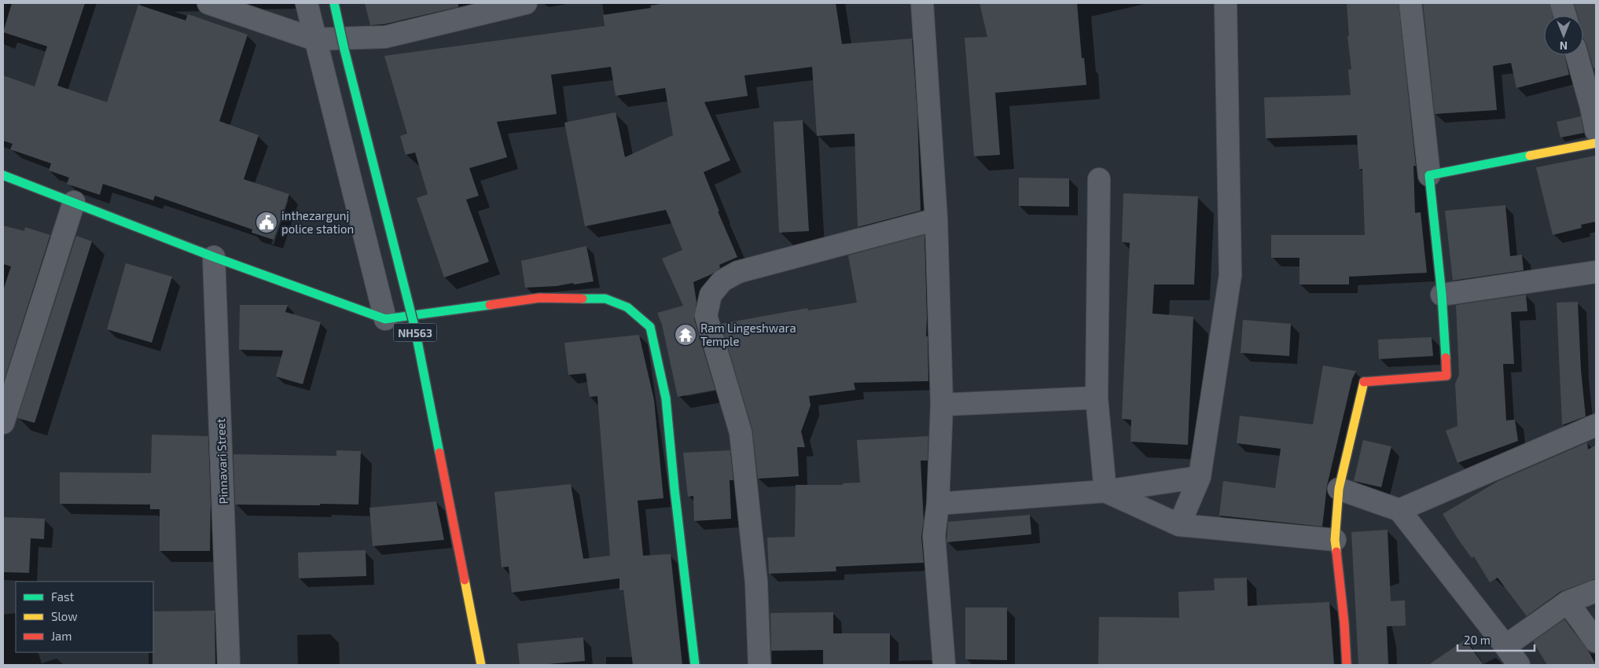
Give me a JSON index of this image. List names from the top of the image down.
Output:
{
  "streets": {
    "main road": ["NH563"],
    "street": ["Pinnavari Street"]
  },
  "places": {
    "public building": ["inthezargunj police station"],
    "temple": ["Ram Lingeshwara Temple"]
  },
  "legend": ["Fast", "Slow", "Jam"],
  "scale_bar": "20 m",
  "north": "bottom"
}
